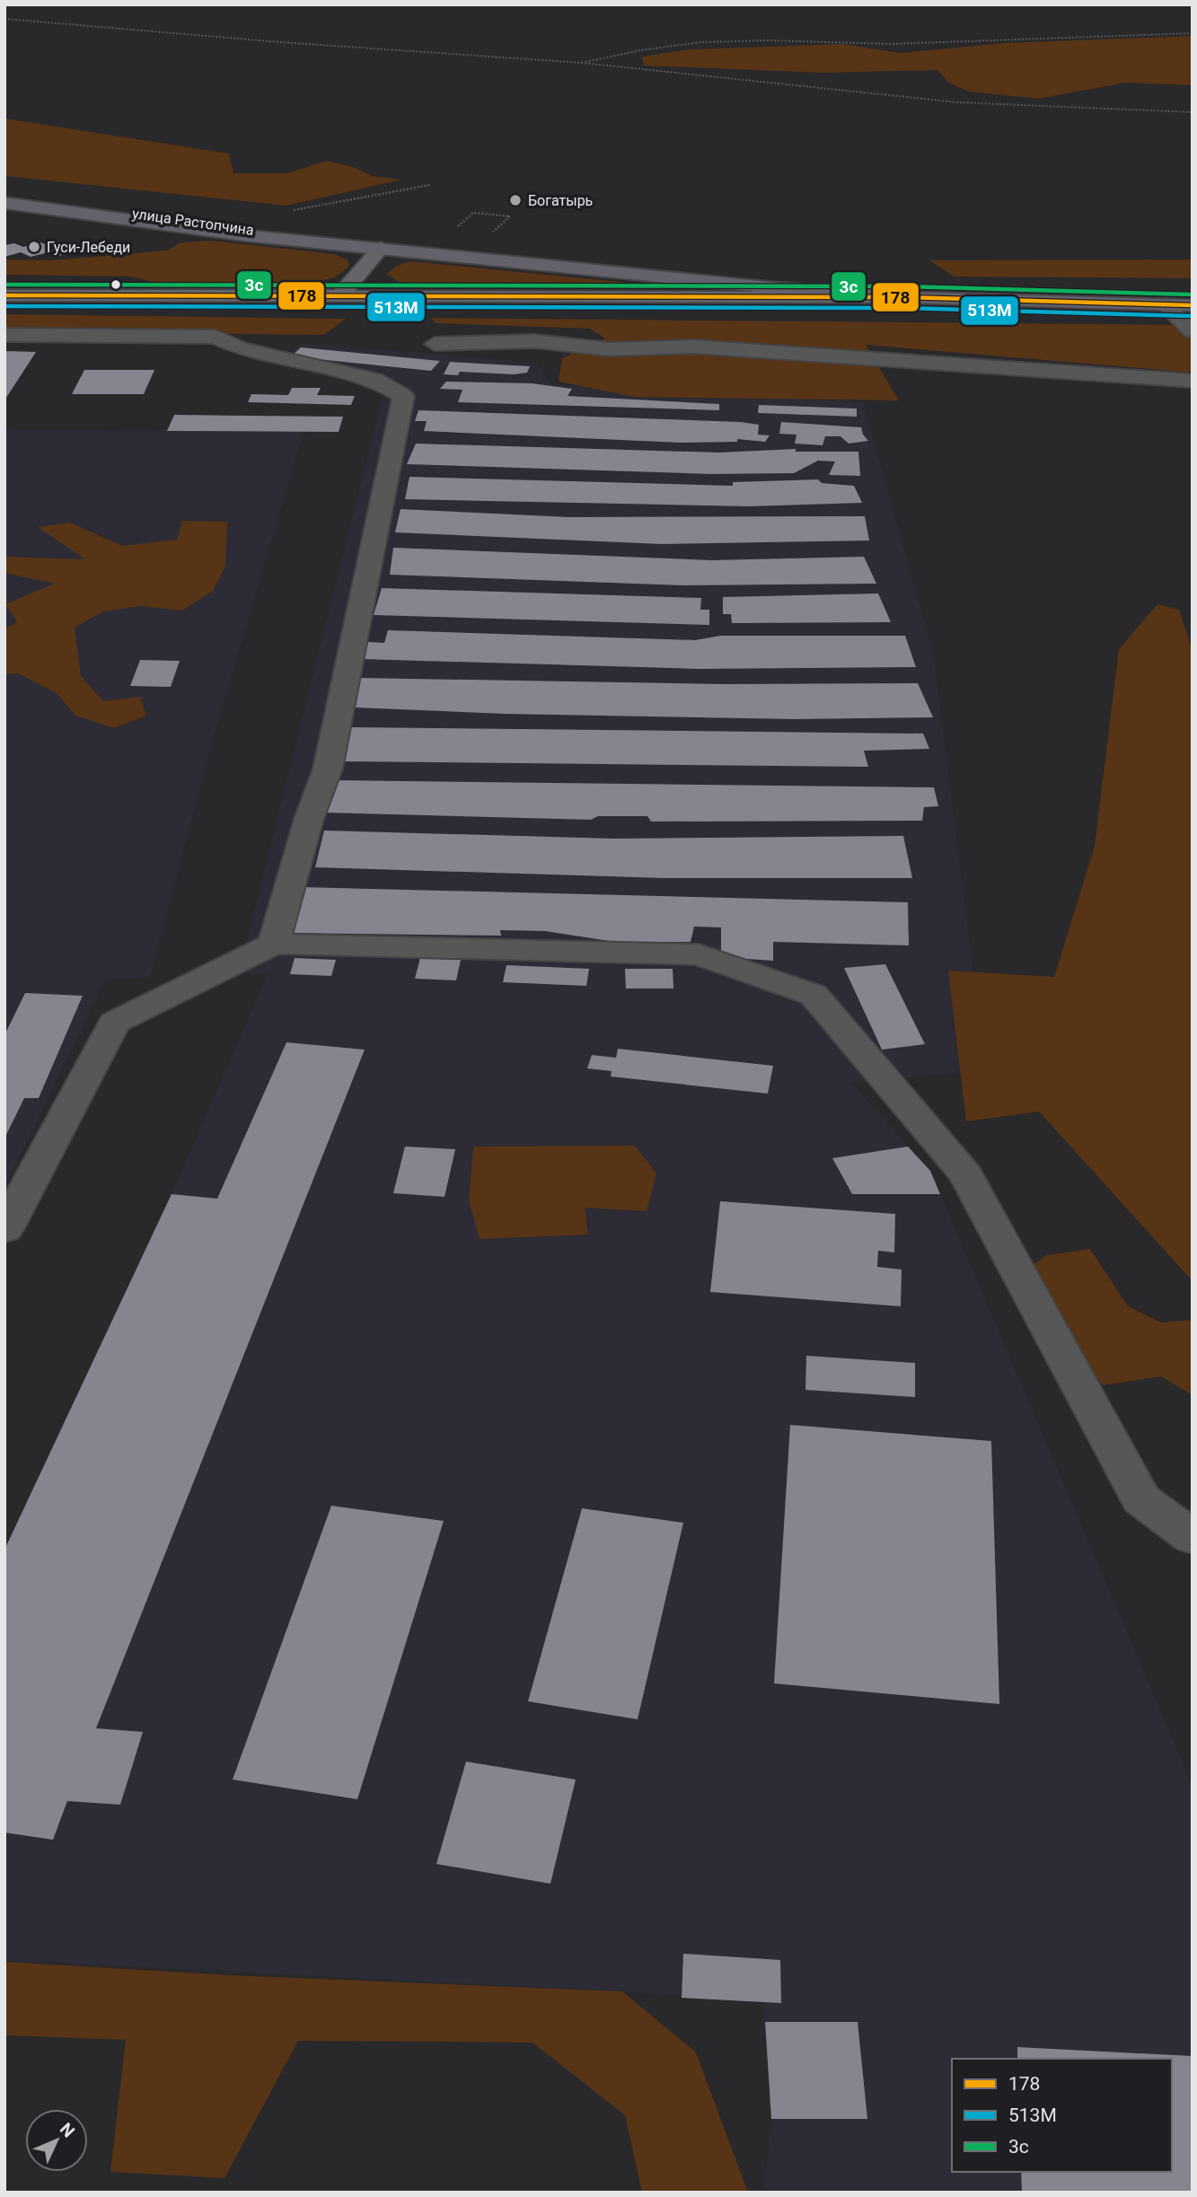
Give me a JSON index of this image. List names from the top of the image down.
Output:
{
  "streets": {
    "highway": ["улица Растопчина"]
  },
  "places": ["Богатырь", "Гуси-Лебеди"],
  "lines": ["transit line 3с", "transit line 178", "transit line 513М"],
  "legend": ["178", "513М", "3с"],
  "north": "top right"
}
